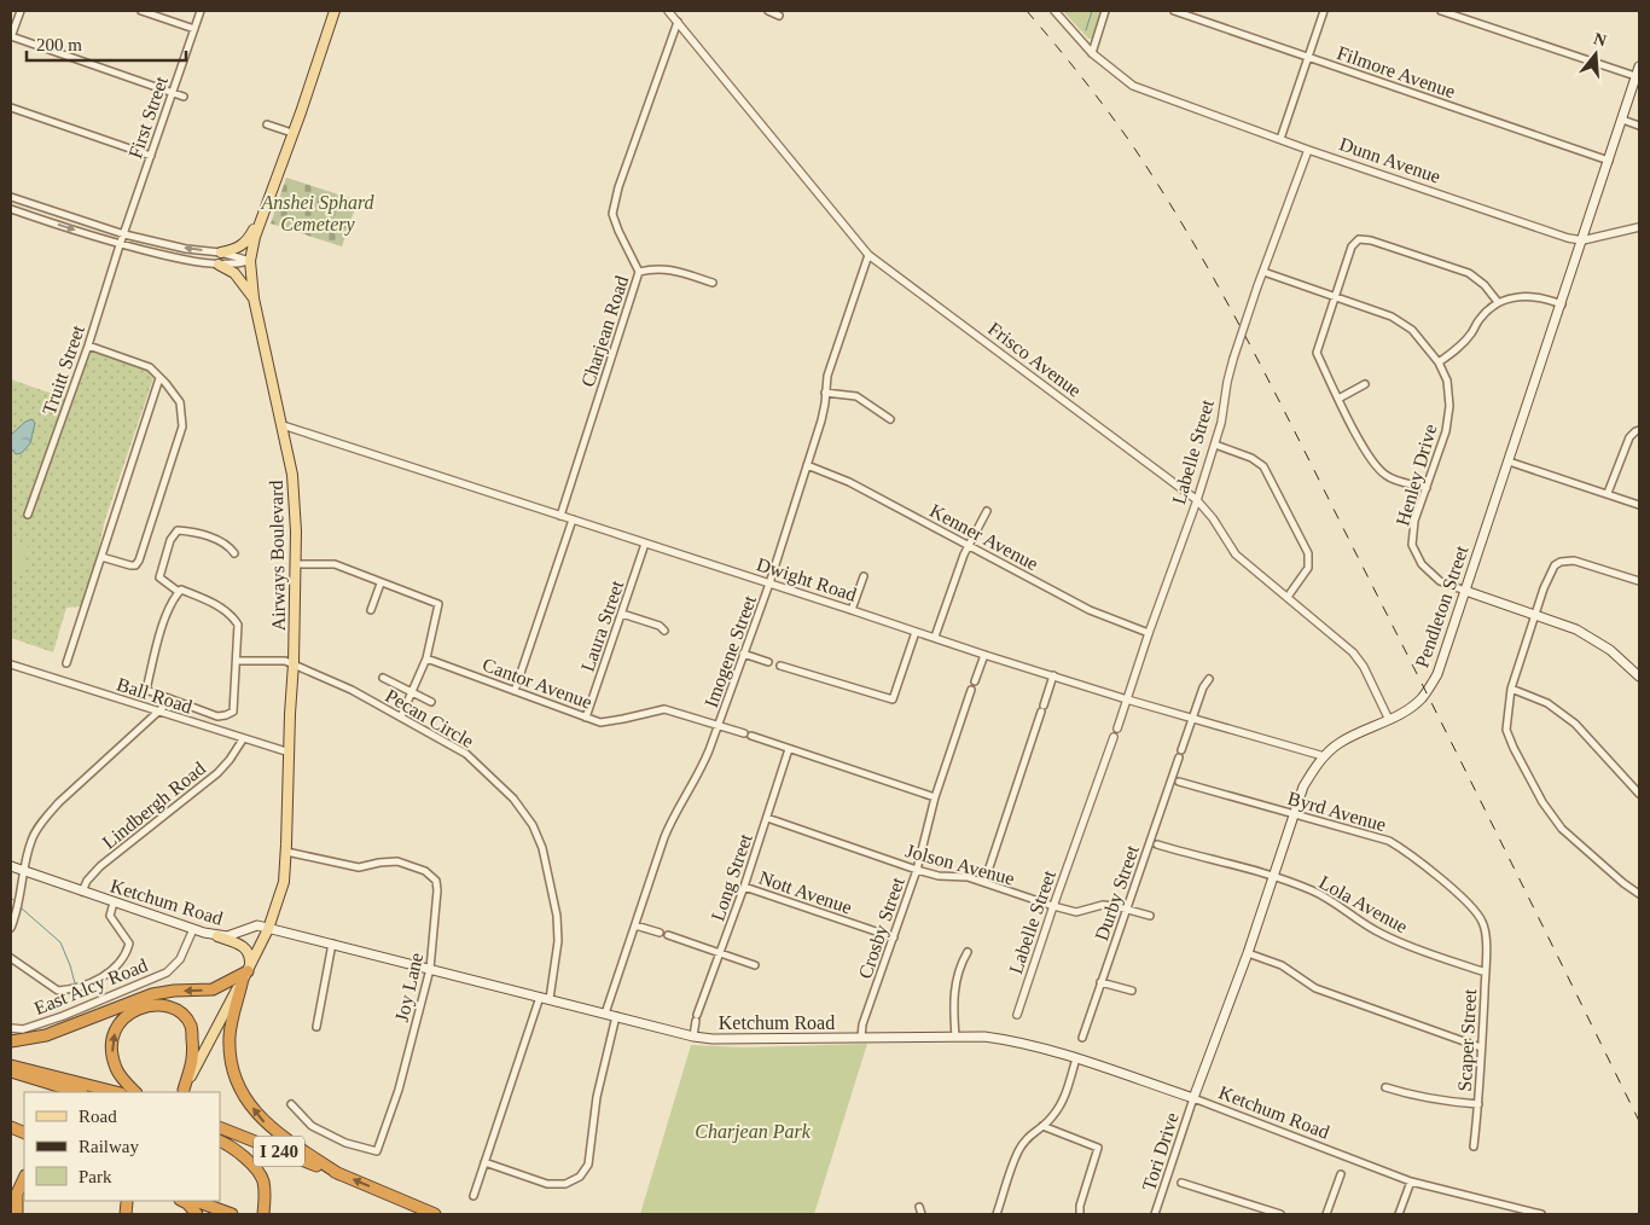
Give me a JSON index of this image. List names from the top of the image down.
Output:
{
  "streets": {
    "highway": ["I 240"],
    "main road": ["Airways Boulevard", "Pendleton Street", "Ketchum Road"],
    "street": [
      "Filmore Avenue",
      "First Street",
      "Dunn Avenue",
      "Charjean Road",
      "Frisco Avenue",
      "Truitt Street",
      "Labelle Street",
      "Henley Drive",
      "Kenner Avenue",
      "Dwight Road",
      "Laura Street",
      "Imogene Street",
      "Cantor Avenue",
      "Ball Road",
      "Pecan Circle",
      "Lindbergh Road",
      "Byrd Avenue",
      "Jolson Avenue",
      "Long Street",
      "Nott Avenue",
      "Durby Street",
      "Lola Avenue",
      "Crosby Street",
      "East Alcy Road",
      "Joy Lane",
      "Scaper Street",
      "Tori Drive"
    ]
  },
  "crossings": [
    ["Filmore Avenue", "Pendleton Street"],
    ["First Street", "Truitt Street"],
    ["Dunn Avenue", "Labelle Street"],
    ["Dunn Avenue", "Pendleton Street"],
    ["Charjean Road", "Frisco Avenue"],
    ["Charjean Road", "Dwight Road"],
    ["Frisco Avenue", "Labelle Street"],
    ["Frisco Avenue", "Pendleton Street"],
    ["Frisco Avenue", "Imogene Street"],
    ["Labelle Street", "Henley Drive"],
    ["Labelle Street", "Kenner Avenue"],
    ["Labelle Street", "Dwight Road"],
    ["Labelle Street", "Jolson Avenue"],
    ["Henley Drive", "Pendleton Street"],
    ["Kenner Avenue", "Imogene Street"],
    ["Airways Boulevard", "Dwight Road"],
    ["Airways Boulevard", "Ball Road"],
    ["Airways Boulevard", "Pecan Circle"],
    ["Airways Boulevard", "Ketchum Road"],
    ["Airways Boulevard", "Joy Lane"],
    ["Dwight Road", "Pendleton Street"],
    ["Dwight Road", "Laura Street"],
    ["Dwight Road", "Imogene Street"],
    ["Pendleton Street", "Byrd Avenue"],
    ["Pendleton Street", "Ketchum Road"],
    ["Pendleton Street", "Lola Avenue"],
    ["Pendleton Street", "Tori Drive"],
    ["Laura Street", "Cantor Avenue"],
    ["Imogene Street", "Cantor Avenue"],
    ["Imogene Street", "Ketchum Road"],
    ["Ball Road", "Lindbergh Road"],
    ["Pecan Circle", "Ketchum Road"],
    ["Lindbergh Road", "Ketchum Road"],
    ["Byrd Avenue", "Scaper Street"],
    ["Jolson Avenue", "Long Street"],
    ["Jolson Avenue", "Durby Street"],
    ["Jolson Avenue", "Crosby Street"],
    ["Long Street", "Nott Avenue"],
    ["Long Street", "Ketchum Road"],
    ["Nott Avenue", "Crosby Street"],
    ["Ketchum Road", "Crosby Street"],
    ["Ketchum Road", "East Alcy Road"],
    ["Ketchum Road", "Joy Lane"],
    ["Ketchum Road", "Tori Drive"],
    ["Lola Avenue", "Scaper Street"]
  ],
  "parks": ["Anshei Sphard Cemetery", "Charjean Park"],
  "legend": ["Road", "Railway", "Park"],
  "scale_bar": "200 m",
  "north": "top"
}
